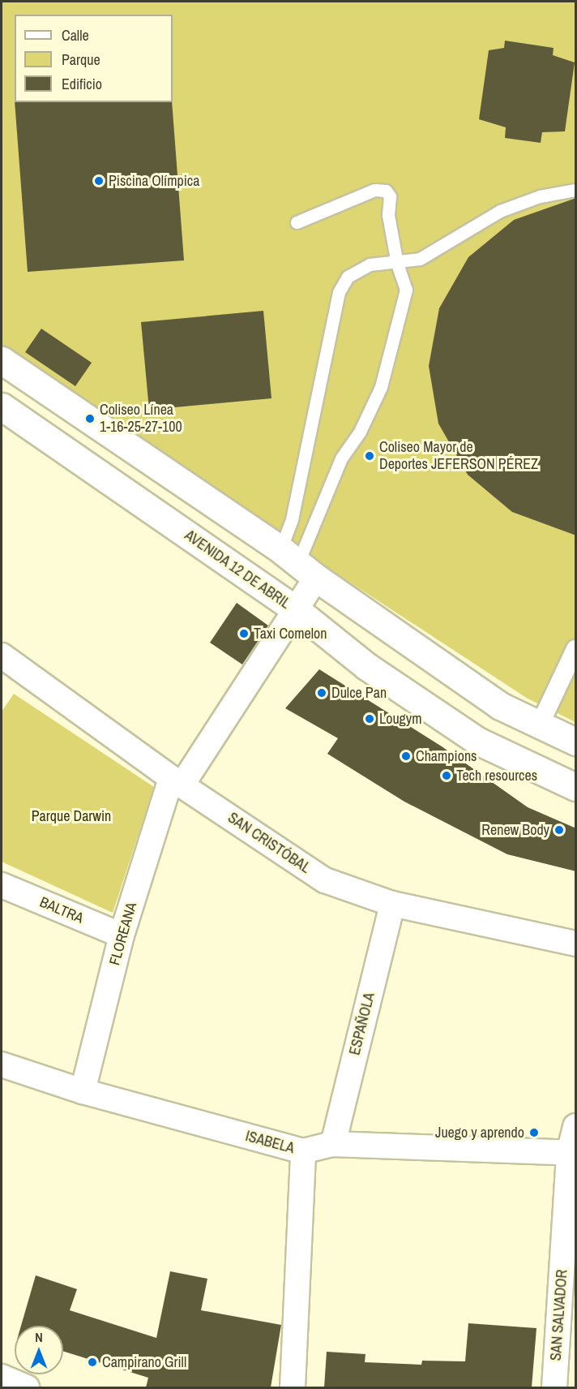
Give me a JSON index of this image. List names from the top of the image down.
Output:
{
  "streets": {
    "main road": ["AVENIDA 12 DE ABRIL"],
    "street": [
      "SAN CRISTÓBAL",
      "BALTRA",
      "FLOREANA",
      "ESPAÑOLA",
      "ISABELA",
      "SAN SALVADOR"
    ]
  },
  "crossings": [
    ["AVENIDA 12 DE ABRIL", "FLOREANA"],
    ["SAN CRISTÓBAL", "FLOREANA"],
    ["SAN CRISTÓBAL", "ESPAÑOLA"],
    ["BALTRA", "FLOREANA"],
    ["FLOREANA", "ISABELA"],
    ["ESPAÑOLA", "ISABELA"],
    ["ISABELA", "SAN SALVADOR"]
  ],
  "parks": ["Parque Darwin"],
  "places": [
    "Piscina Olímpica",
    "Coliseo Línea 1-16-25-27-100",
    "Coliseo Mayor de Deportes JEFERSON PÉREZ",
    "Taxi Comelon",
    "Dulce Pan",
    "Lougym",
    "Champions",
    "Tech resources",
    "Renew Body",
    "Juego y aprendo",
    "Campirano Grill"
  ],
  "legend": ["Calle", "Parque", "Edificio"],
  "north": "top"
}
